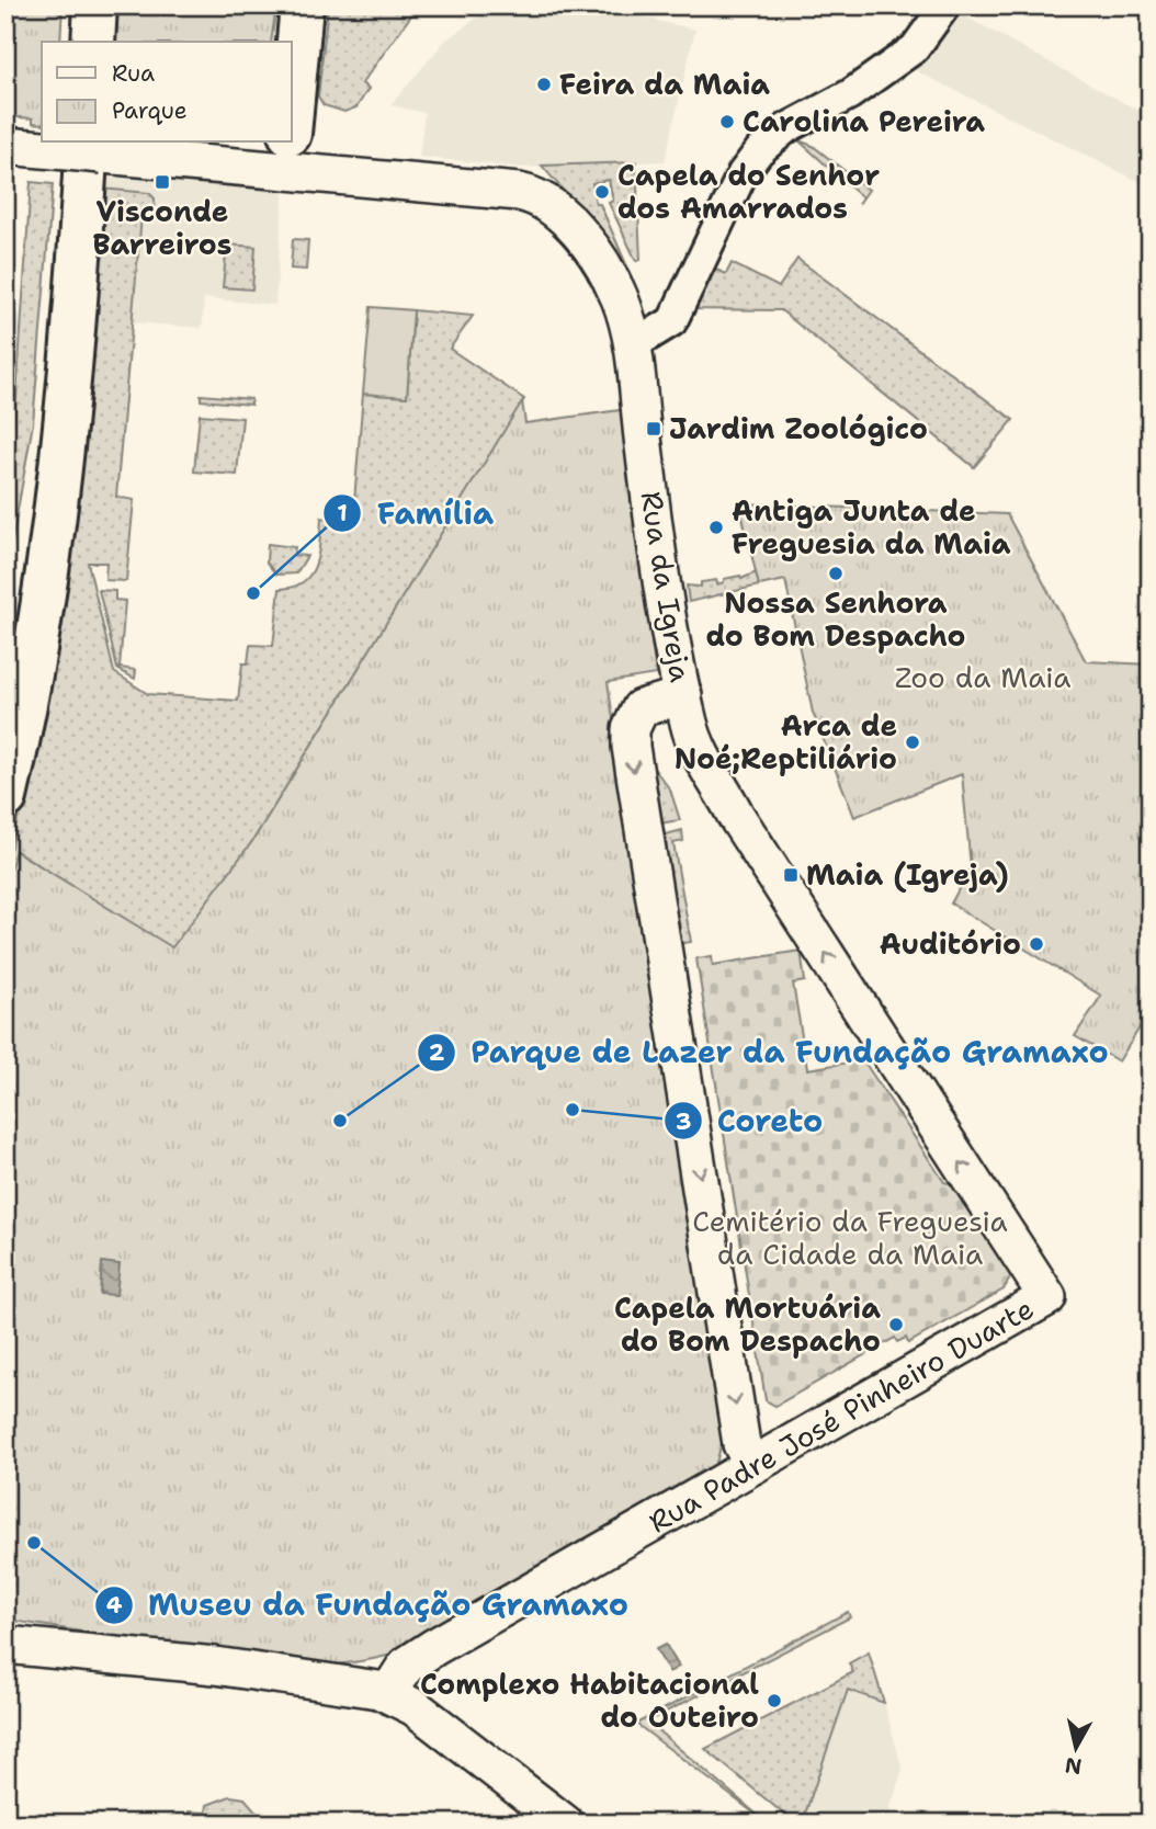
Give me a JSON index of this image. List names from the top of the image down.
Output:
{
  "streets": {
    "main road": ["Rua da Igreja", "Rua Padre José Pinheiro Duarte"]
  },
  "crossings": [
    ["Rua da Igreja", "Rua Padre José Pinheiro Duarte"]
  ],
  "parks": ["Zoo da Maia", "Cemitério da Freguesia da Cidade da Maia"],
  "places": {
    "other": [
      "Feira da Maia",
      "Carolina Pereira",
      "Capela do Senhor dos Amarrados",
      "Antiga Junta de Freguesia da Maia",
      "Nossa Senhora do Bom Despacho",
      "Família",
      "Arca de Noé;Reptiliário",
      "Auditório",
      "Coreto",
      "Parque de Lazer da Fundação Gramaxo",
      "Capela Mortuária do Bom Despacho",
      "Museu da Fundação Gramaxo",
      "Complexo Habitacional do Outeiro"
    ],
    "transit": ["Visconde Barreiros", "Jardim Zoológico", "Maia (Igreja)"]
  },
  "legend": ["Rua", "Parque"],
  "north": "bottom"
}
